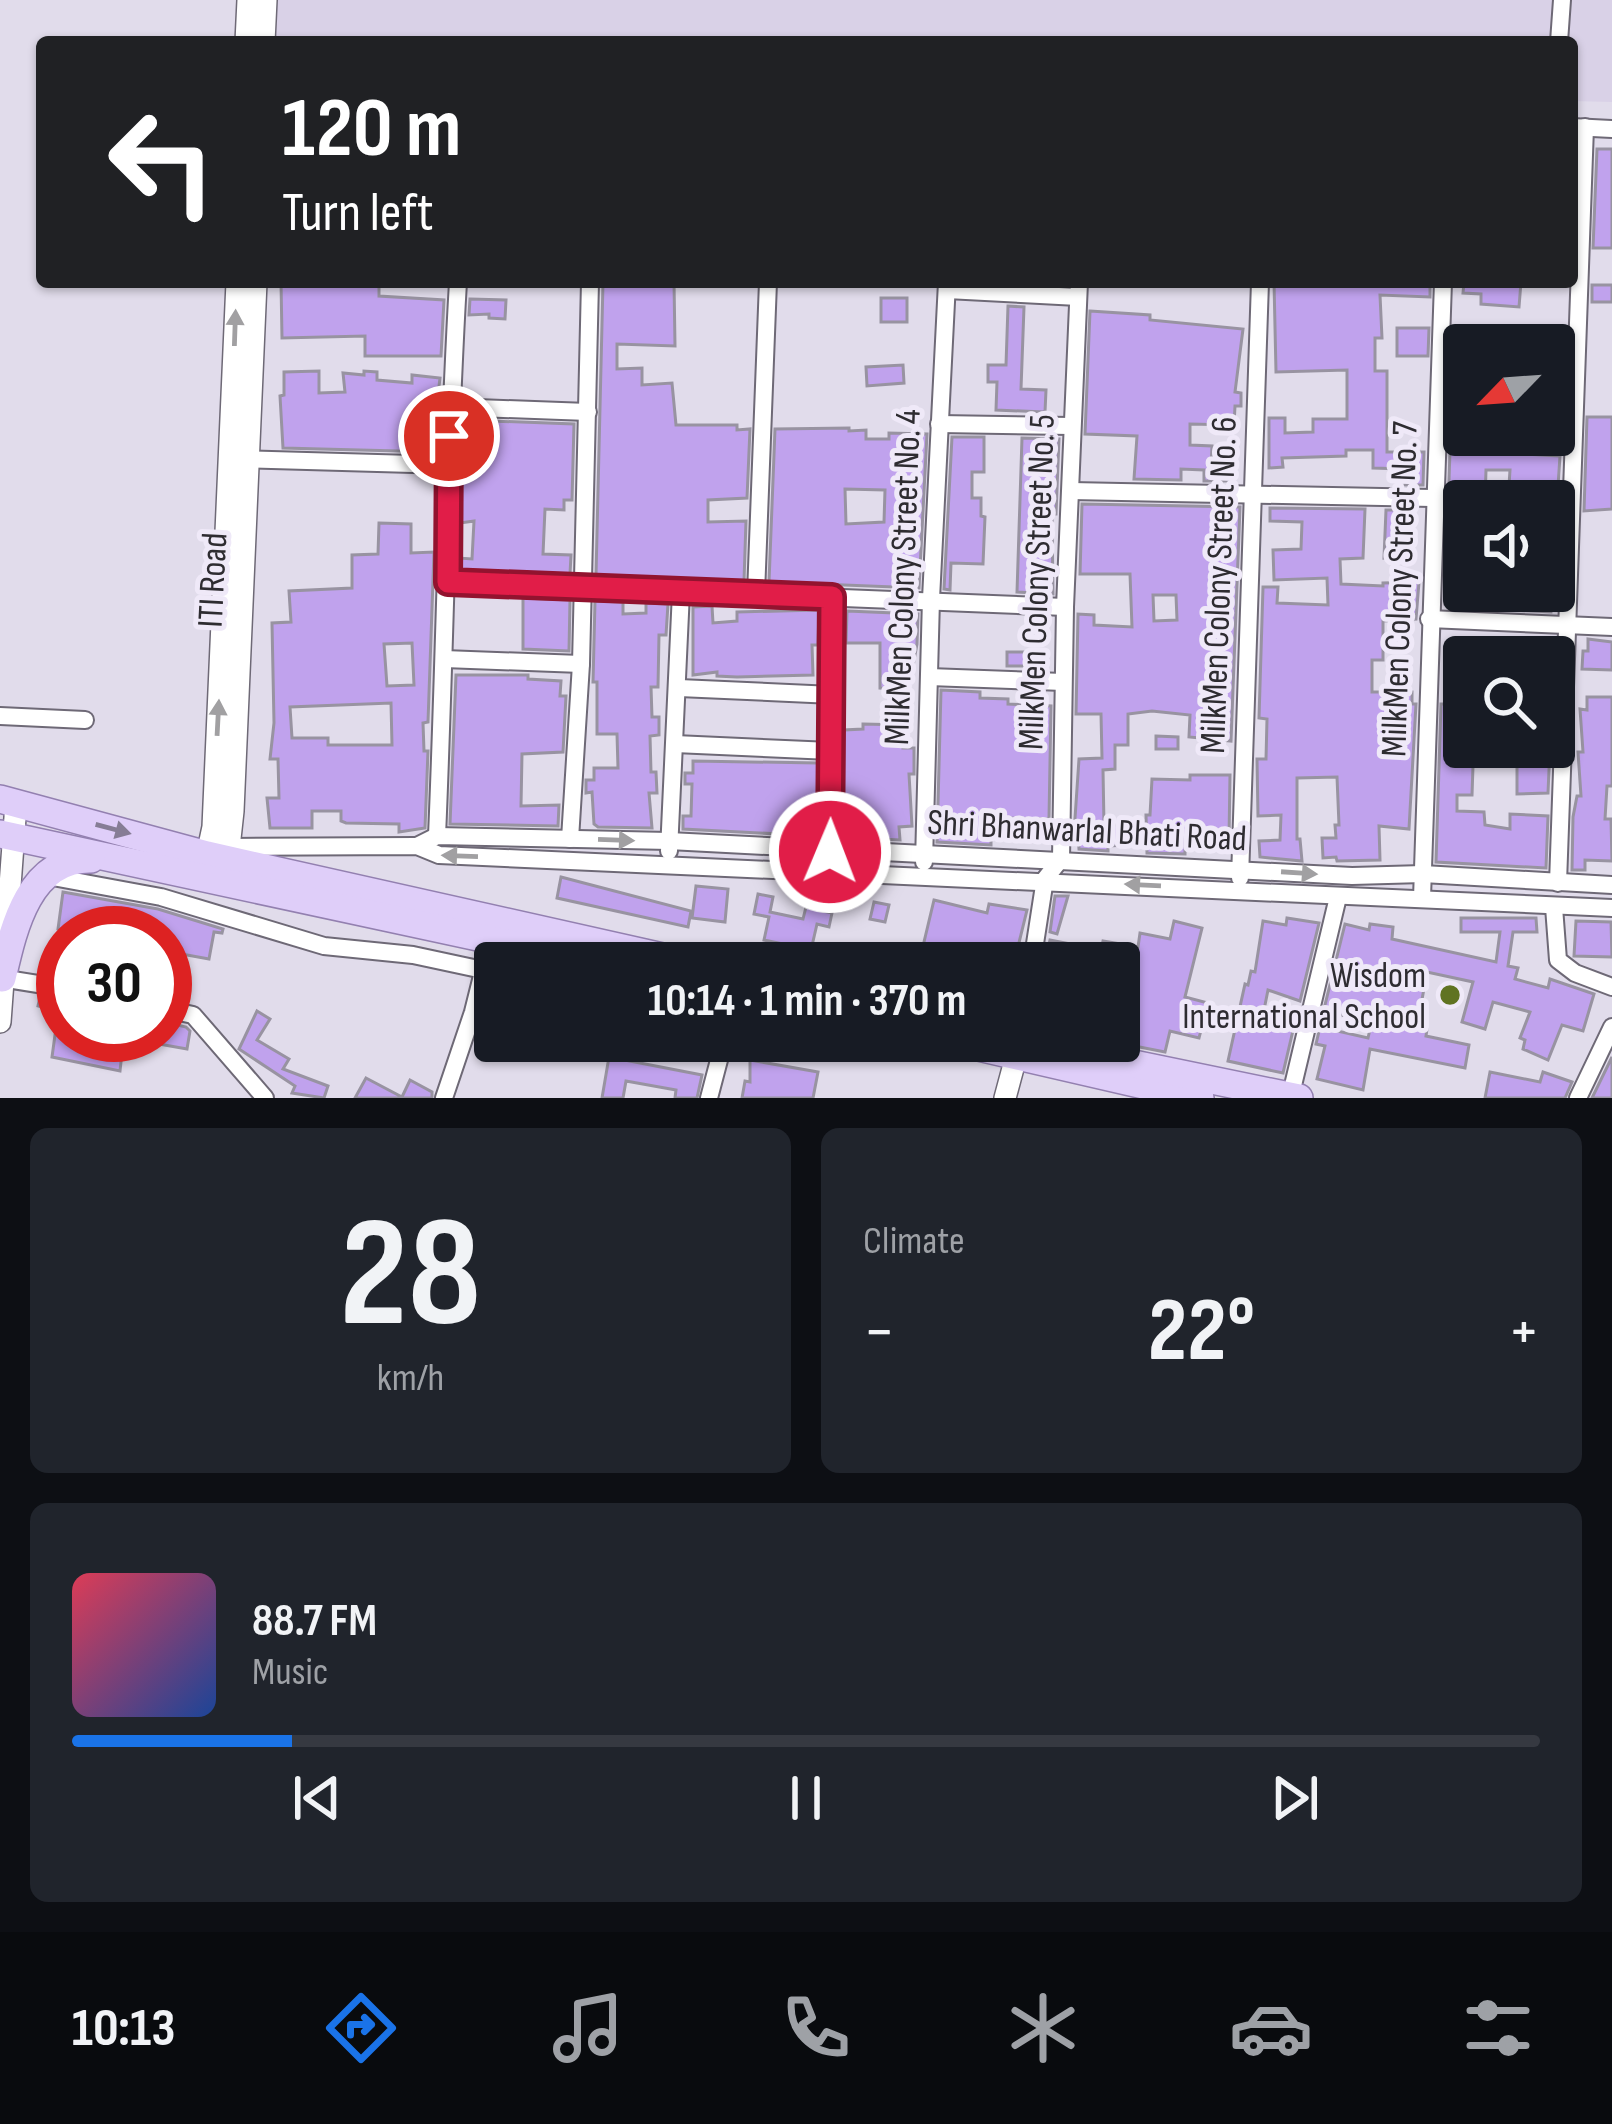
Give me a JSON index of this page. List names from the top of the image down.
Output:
{
  "streets": {
    "street": [
      "MilkMen Colony Street No. 4",
      "ITI Road",
      "MilkMen Colony Street No. 5",
      "MilkMen Colony Street No. 6",
      "MilkMen Colony Street No. 7",
      "Shri Bhanwarlal Bhati Road"
    ]
  },
  "crossings": [
    ["MilkMen Colony Street No. 4", "Shri Bhanwarlal Bhati Road"],
    ["ITI Road", "Shri Bhanwarlal Bhati Road"],
    ["MilkMen Colony Street No. 5", "Shri Bhanwarlal Bhati Road"],
    ["MilkMen Colony Street No. 6", "Shri Bhanwarlal Bhati Road"],
    ["MilkMen Colony Street No. 7", "Shri Bhanwarlal Bhati Road"]
  ],
  "places": ["Wisdom International School"],
  "north": "bottom left",
  "page": {
    "turn": ["120 m", "Turn left"],
    "limit": "30",
    "trip": "10:14 · 1 min · 370 m",
    "tile": [
      ["28", "km/h"],
      "Climate"
    ],
    "heat": ["−", "22°", "+"],
    "song": ["88.7 FM", "Music"],
    "tabs": "10:13"
  }
}
